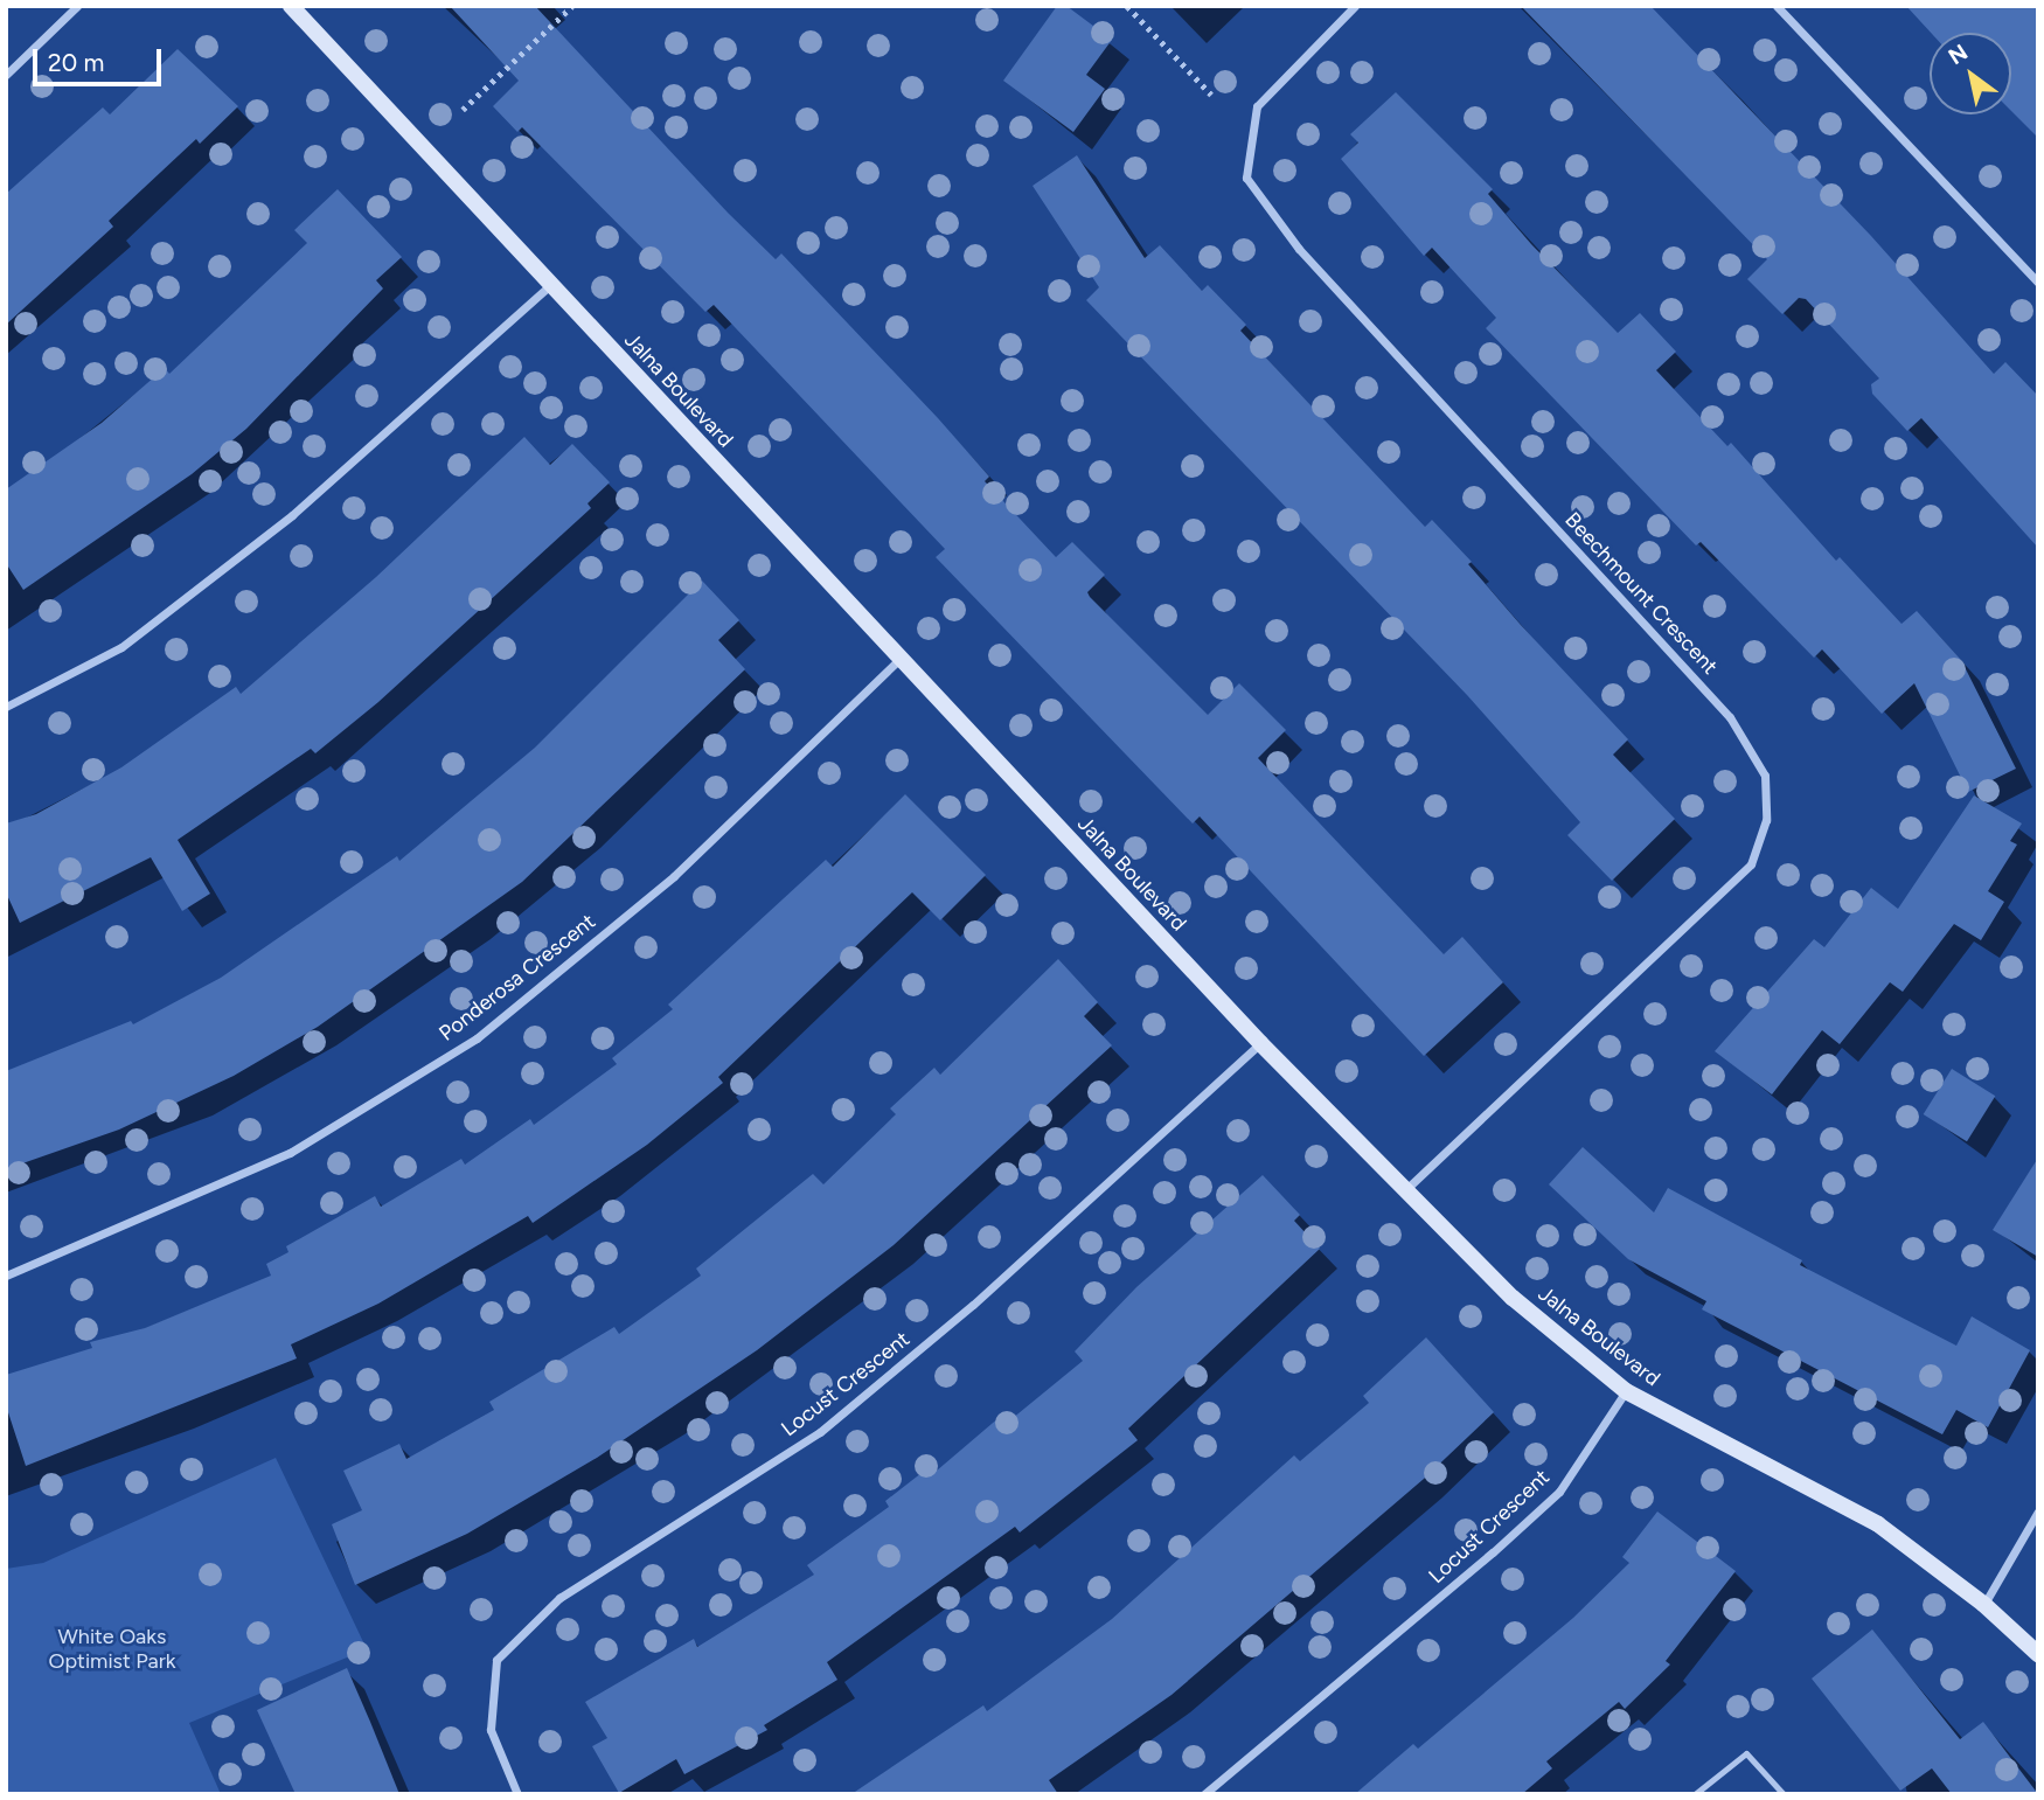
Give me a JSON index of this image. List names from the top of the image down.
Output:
{
  "streets": {
    "street": [
      "Jalna Boulevard",
      "Beechmount Crescent",
      "Ponderosa Crescent",
      "Locust Crescent"
    ]
  },
  "crossings": [
    ["Jalna Boulevard", "Beechmount Crescent"],
    ["Jalna Boulevard", "Ponderosa Crescent"],
    ["Jalna Boulevard", "Locust Crescent"]
  ],
  "parks": ["White Oaks Optimist Park"],
  "scale_bar": "20 m",
  "north": "top left"
}
